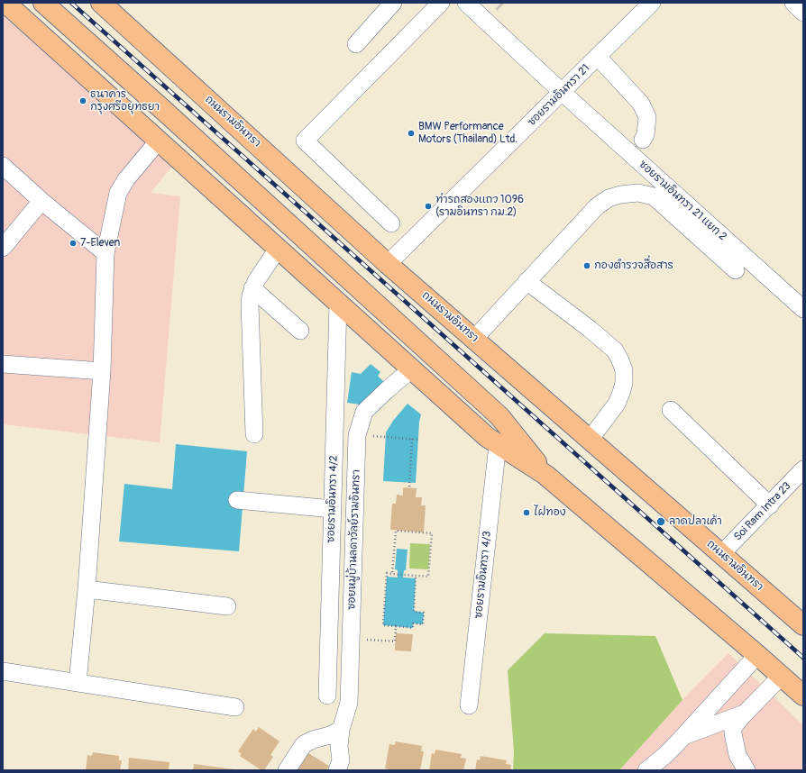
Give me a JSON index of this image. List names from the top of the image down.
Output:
{
  "streets": {
    "main road": ["ถนนรามอินทรา"],
    "street": [
      "ซอยรามอินทรา 21",
      "ซอยรามอินทรา 21 แยก 2",
      "ซอยรามอินทรา 4/2",
      "Soi Ram Intra 23",
      "ซอยหมู่บ้านลดาวัลย์รามอินทรา",
      "ซอยรามอินทรา 4/3"
    ]
  },
  "crossings": [
    ["ซอยรามอินทรา 21", "ถนนรามอินทรา"],
    ["ซอยรามอินทรา 21", "ซอยรามอินทรา 21 แยก 2"],
    ["ถนนรามอินทรา", "Soi Ram Intra 23"]
  ],
  "places": [
    "ธนาคาร กรุงศรีอยุทธยา",
    "BMW Performance Motors (Thailand) Ltd.",
    "ท่ารถสองแถว 1096 (รามอินทรา กม.2)",
    "7-Eleven",
    "กองตำรวจสื่อสาร",
    "ไฝทอง",
    "ลาดปลาเค้า"
  ]
}
